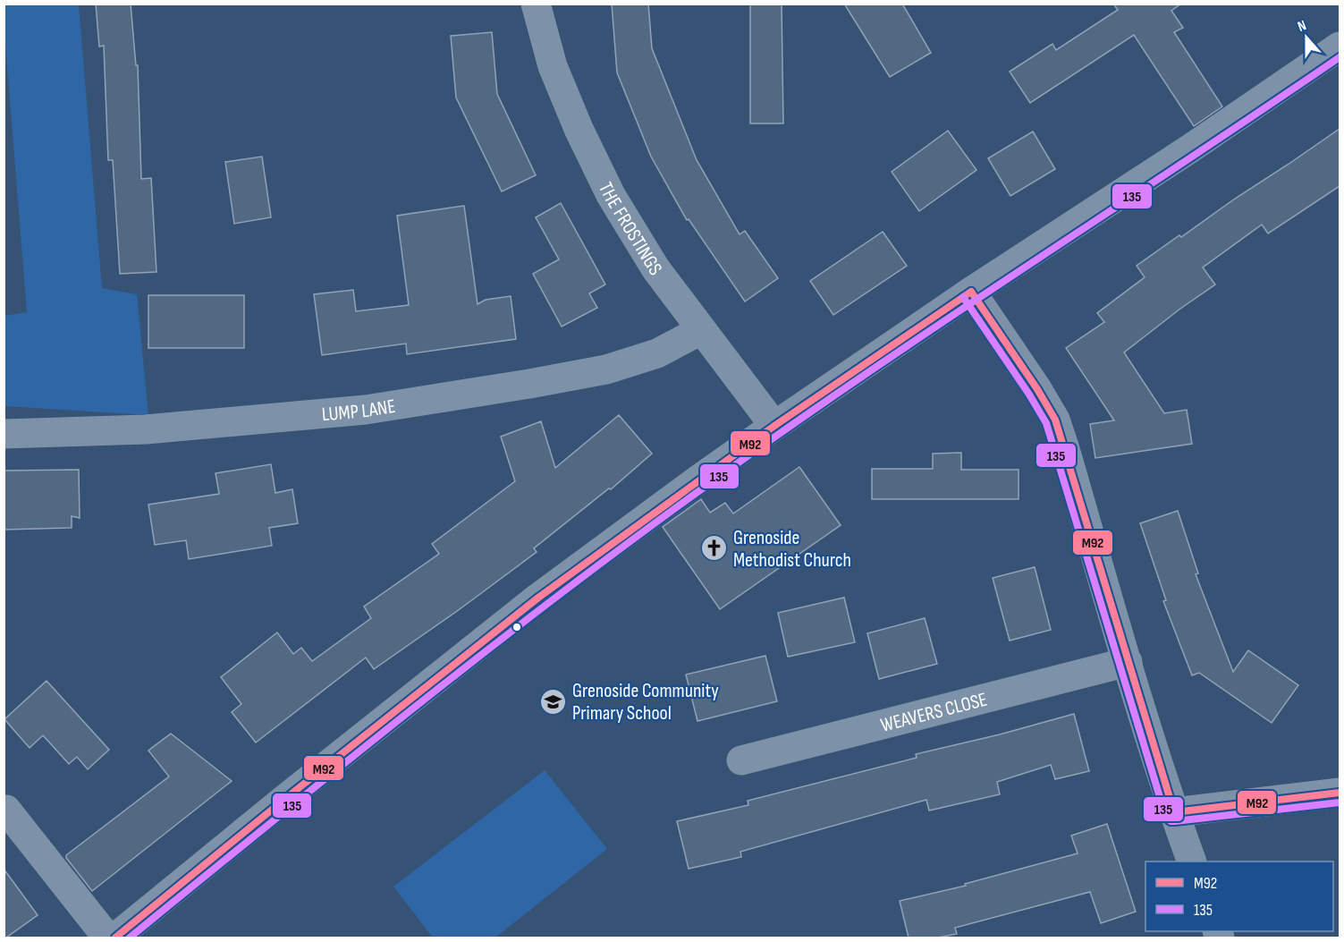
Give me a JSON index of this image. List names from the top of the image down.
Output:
{
  "streets": {
    "street": ["THE FROSTINGS", "LUMP LANE", "WEAVERS CLOSE"]
  },
  "crossings": [
    ["THE FROSTINGS", "LUMP LANE"]
  ],
  "places": {
    "church": ["Grenoside Methodist Church"],
    "school or university": ["Grenoside Community Primary School"]
  },
  "lines": ["transit line 135", "transit line M92"],
  "legend": ["M92", "135"],
  "north": "top"
}
